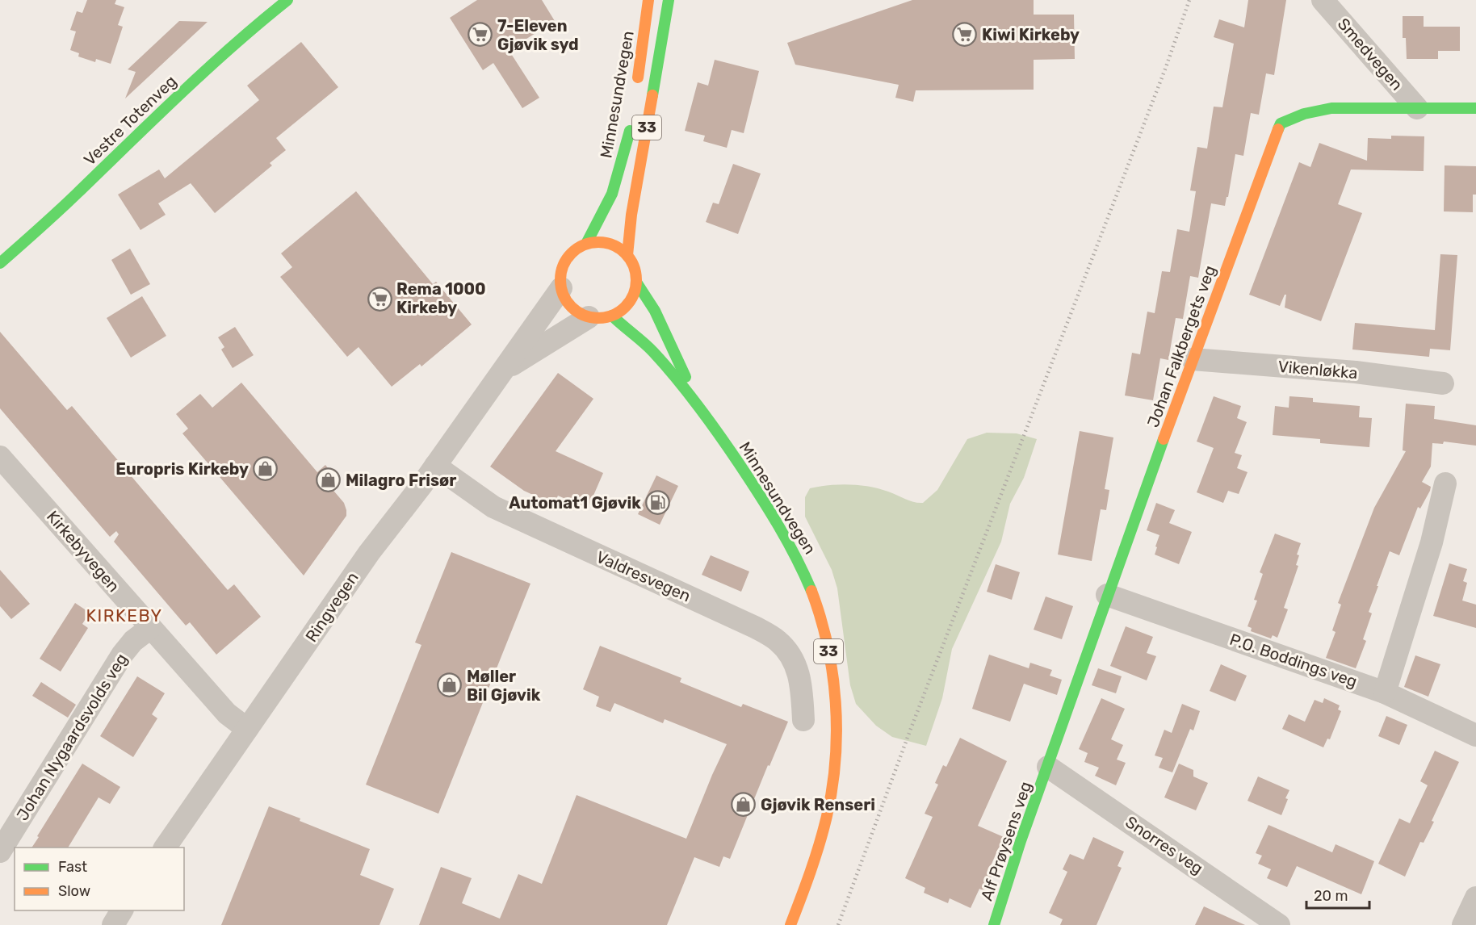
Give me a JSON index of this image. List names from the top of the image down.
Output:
{
  "streets": {
    "main road": [
      "Minnesundvegen",
      "Vestre Totenveg",
      "33",
      "Johan Falkbergets veg",
      "Alf Prøysens veg"
    ],
    "street": [
      "Smedvegen",
      "Vikenløkka",
      "Kirkebyvegen",
      "Valdresvegen",
      "Ringvegen",
      "P.O. Boddings veg",
      "Johan Nygaardsvolds veg",
      "Snorres veg"
    ]
  },
  "crossings": [
    ["Smedvegen", "Johan Falkbergets veg"],
    ["Minnesundvegen", "Ringvegen"],
    ["Johan Falkbergets veg", "Vikenløkka"],
    ["Johan Falkbergets veg", "P.O. Boddings veg"],
    ["Johan Falkbergets veg", "Alf Prøysens veg"],
    ["Johan Falkbergets veg", "Snorres veg"],
    ["Kirkebyvegen", "Ringvegen"],
    ["Kirkebyvegen", "Johan Nygaardsvolds veg"],
    ["Valdresvegen", "Ringvegen"],
    ["Alf Prøysens veg", "Snorres veg"]
  ],
  "districts": ["KIRKEBY"],
  "places": {
    "supermarket": ["7-Eleven Gjøvik syd", "Kiwi Kirkeby", "Rema 1000 Kirkeby"],
    "shop": [
      "Europris Kirkeby",
      "Milagro Frisør",
      "Møller Bil Gjøvik",
      "Gjøvik Renseri"
    ],
    "fuel station": ["Automat1 Gjøvik"]
  },
  "legend": ["Fast", "Slow"],
  "scale_bar": "20 m"
}
